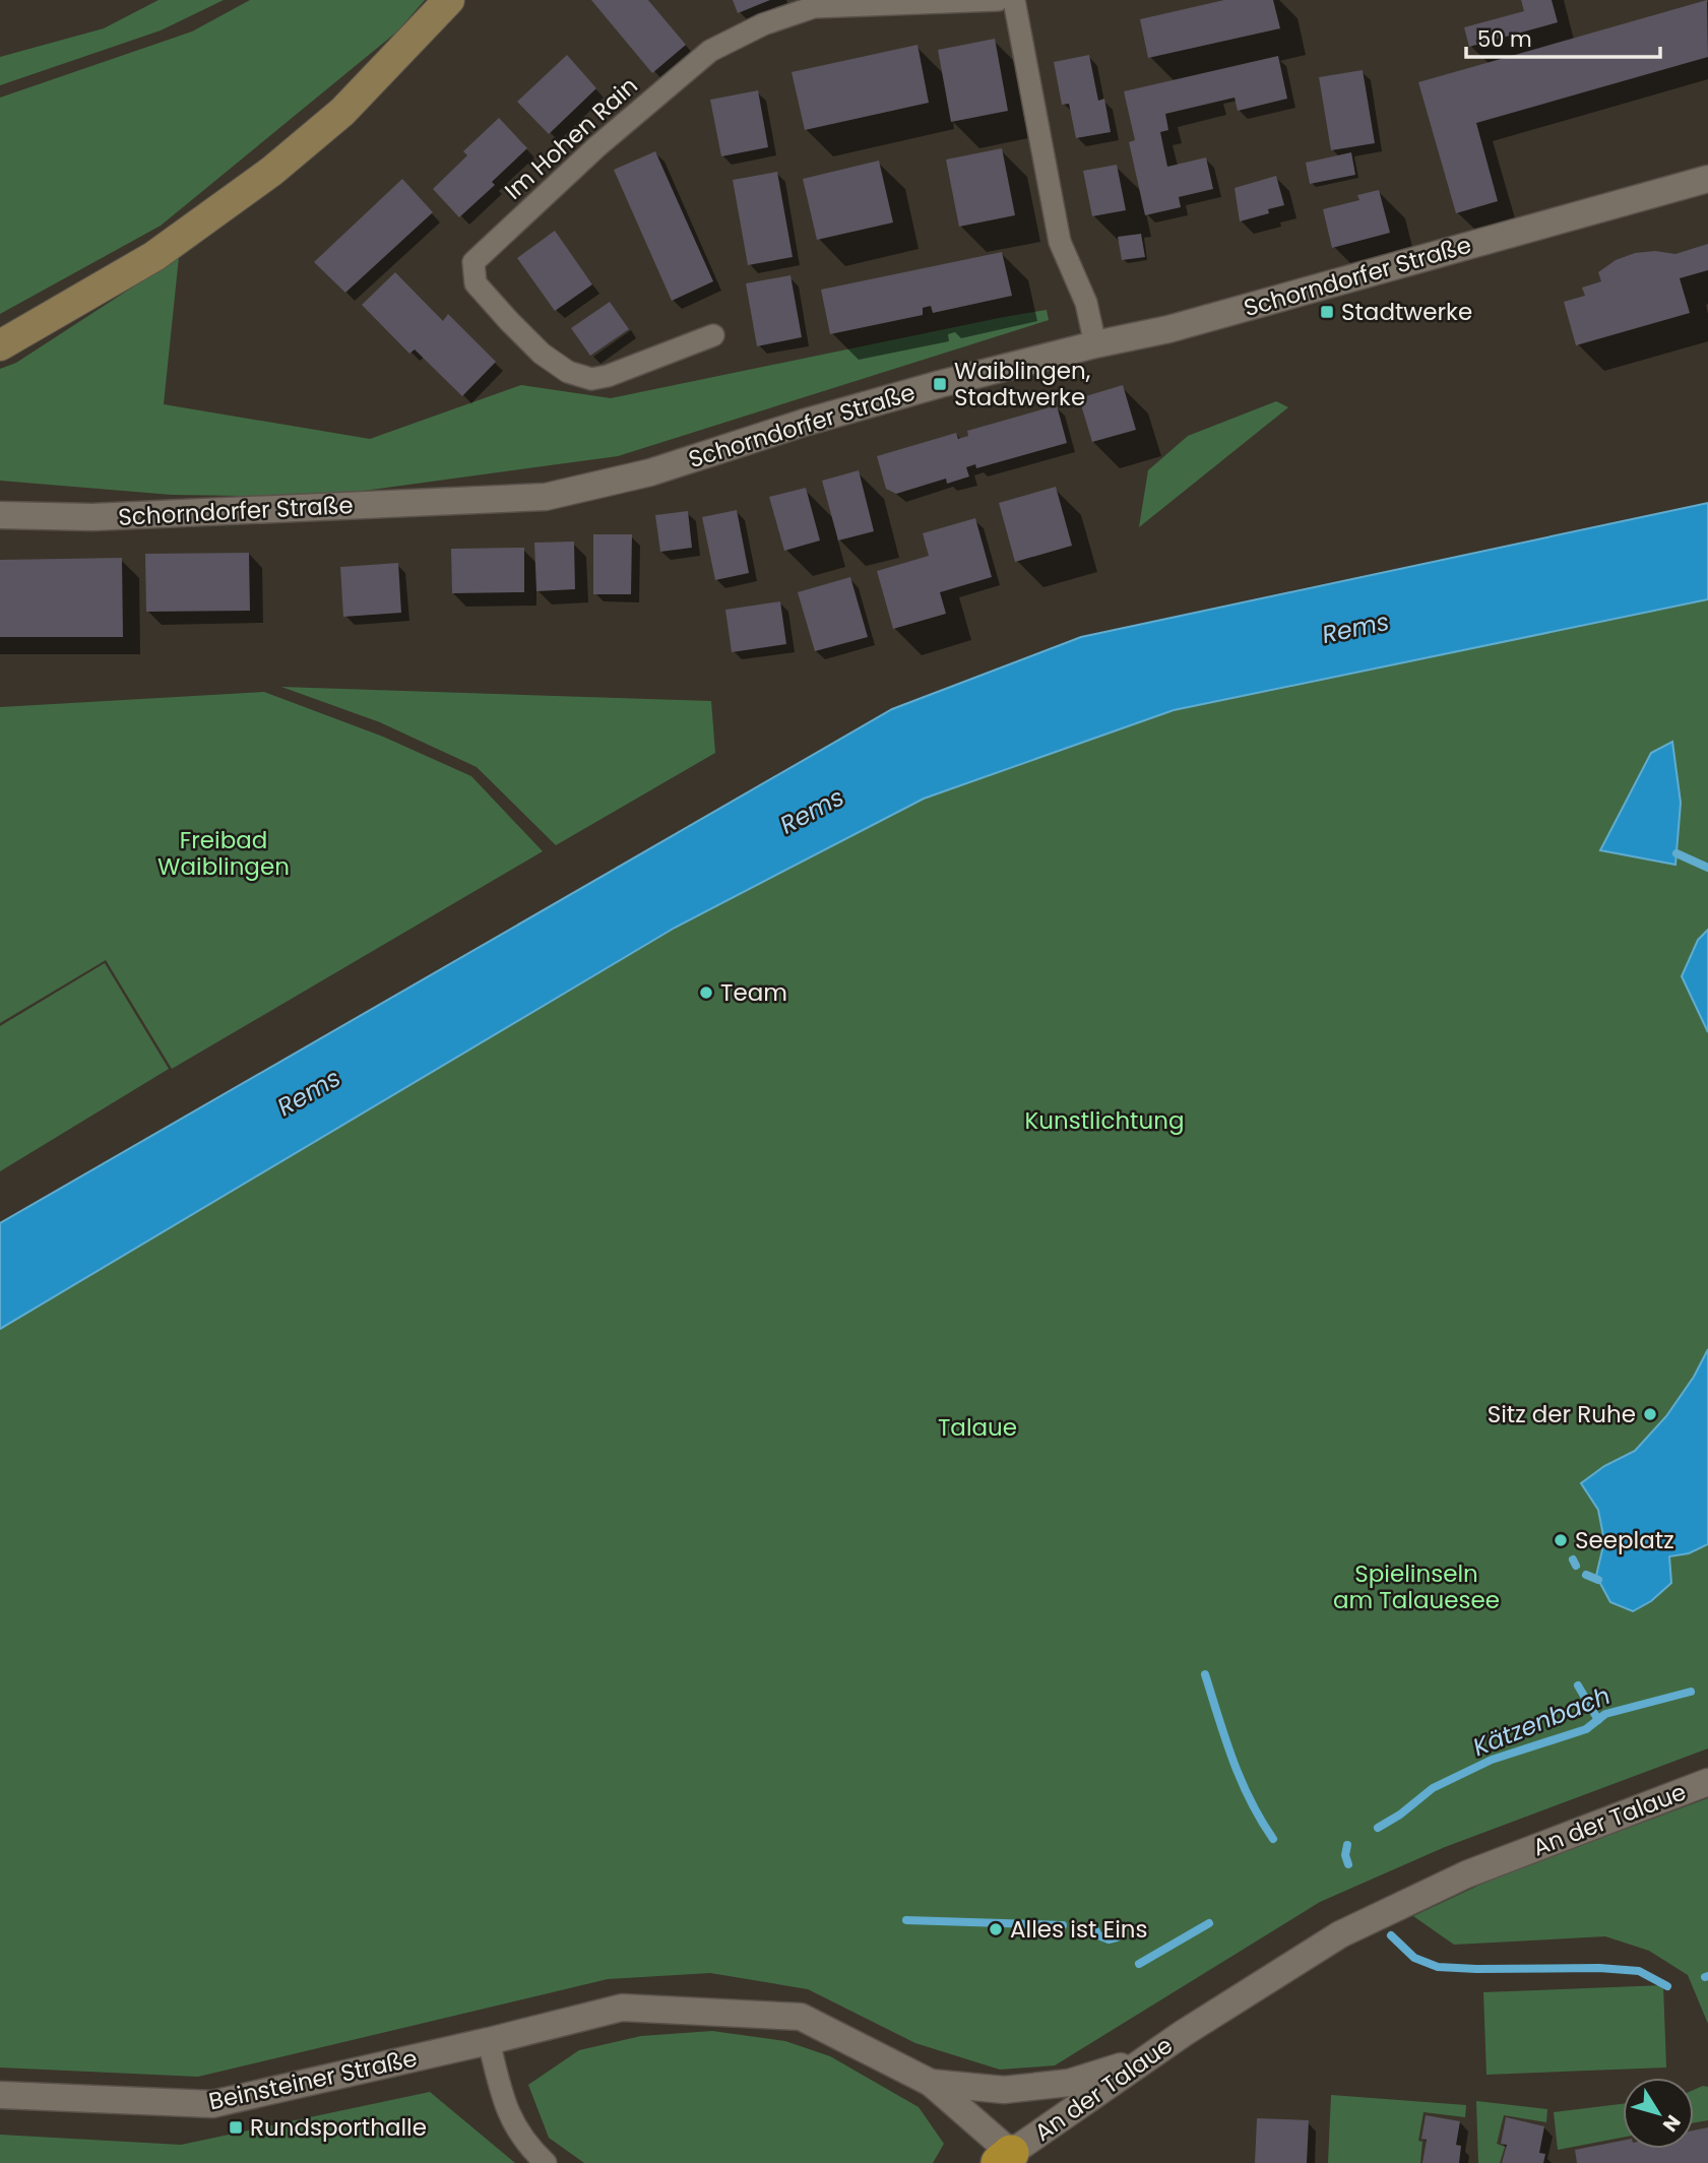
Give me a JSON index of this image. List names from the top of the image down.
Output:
{
  "streets": {
    "street": [
      "Im Hohen Rain",
      "Schorndorfer Straße",
      "An der Talaue",
      "Beinsteiner Straße"
    ]
  },
  "crossings": [
    ["An der Talaue", "Beinsteiner Straße"]
  ],
  "water": ["Rems", "Kätzenbach"],
  "parks": [
    "Freibad Waiblingen",
    "Kunstlichtung",
    "Talaue",
    "Spielinseln am Talauesee"
  ],
  "places": {
    "transit": ["Stadtwerke", "Waiblingen, Stadtwerke", "Rundsporthalle"],
    "other": [
      "Team",
      "Sitz der Ruhe",
      "Seeplatz",
      "Alles ist Eins"
    ]
  },
  "scale_bar": "50 m",
  "north": "bottom right"
}
